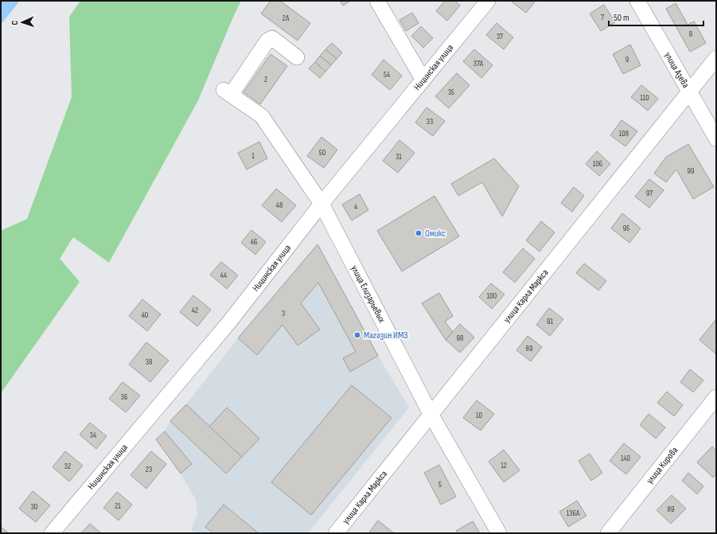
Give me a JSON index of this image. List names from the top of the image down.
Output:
{
  "streets": {
    "street": [
      "Ницинская улица",
      "улица Азева",
      "улица Елизарьевых",
      "улица Карла Маркса",
      "улица Кирова"
    ]
  },
  "crossings": [
    ["Ницинская улица", "улица Елизарьевых"],
    ["улица Азева", "улица Карла Маркса"],
    ["улица Елизарьевых", "улица Карла Маркса"]
  ],
  "places": ["Омикс", "Магазин ИМЗ"],
  "house_numbers": [
    "7",
    "2А",
    "8",
    "37",
    "9",
    "37А",
    "54",
    "2",
    "35",
    "110",
    "33",
    "108",
    "50",
    "1",
    "31",
    "106",
    "99",
    "97",
    "48",
    "4",
    "95",
    "46",
    "44",
    "100",
    "42",
    "3",
    "40",
    "91",
    "98",
    "89",
    "38",
    "36",
    "10",
    "34",
    "140",
    "12",
    "32",
    "23",
    "5",
    "21",
    "30",
    "89",
    "136А"
  ],
  "scale_bar": "50 m",
  "north": "left"
}
